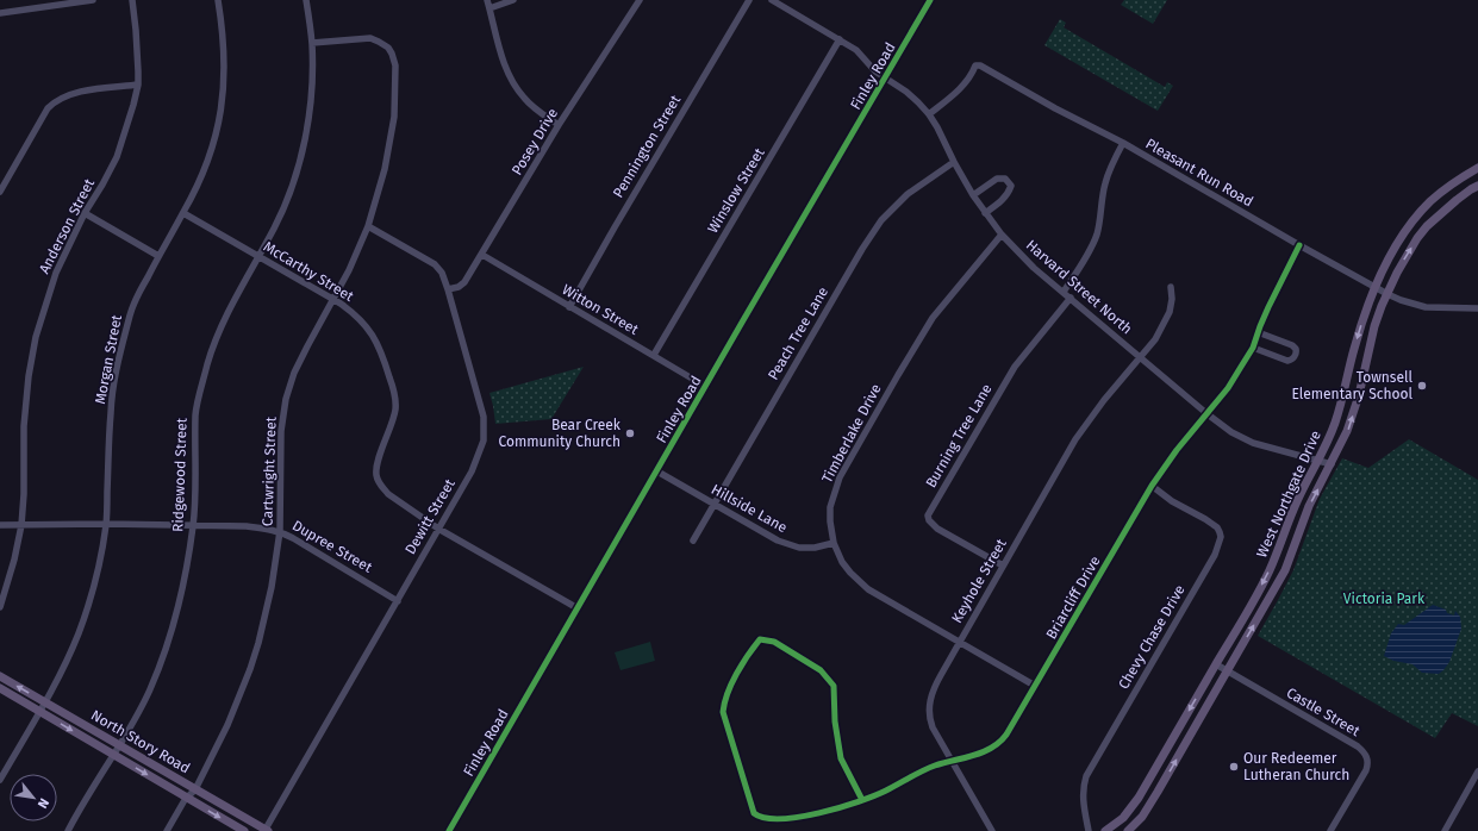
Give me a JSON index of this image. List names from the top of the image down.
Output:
{
  "streets": {
    "main road": ["West Northgate Drive", "North Story Road"],
    "street": [
      "Finley Road",
      "Posey Drive",
      "Pennington Street",
      "Pleasant Run Road",
      "Winslow Street",
      "Anderson Street",
      "McCarthy Street",
      "Harvard Street North",
      "Witton Street",
      "Peach Tree Lane",
      "Morgan Street",
      "Timberlake Drive",
      "Burning Tree Lane",
      "Cartwright Street",
      "Ridgewood Street",
      "Hillside Lane",
      "Dewitt Street",
      "Dupree Street",
      "Keyhole Street",
      "Briarcliff Drive",
      "Chevy Chase Drive",
      "Castle Street"
    ]
  },
  "crossings": [
    ["Finley Road", "McCarthy Street"],
    ["Finley Road", "Harvard Street North"],
    ["Finley Road", "Witton Street"],
    ["Finley Road", "Hillside Lane"],
    ["Posey Drive", "Witton Street"],
    ["Posey Drive", "Dewitt Street"],
    ["Pennington Street", "Witton Street"],
    ["Pleasant Run Road", "Harvard Street North"],
    ["Pleasant Run Road", "West Northgate Drive"],
    ["Pleasant Run Road", "Briarcliff Drive"],
    ["Winslow Street", "Harvard Street North"],
    ["Winslow Street", "Witton Street"],
    ["Anderson Street", "Dupree Street"],
    ["McCarthy Street", "Morgan Street"],
    ["McCarthy Street", "Cartwright Street"],
    ["McCarthy Street", "Ridgewood Street"],
    ["McCarthy Street", "Dewitt Street"],
    ["Harvard Street North", "Peach Tree Lane"],
    ["Harvard Street North", "Timberlake Drive"],
    ["Harvard Street North", "Burning Tree Lane"],
    ["Harvard Street North", "West Northgate Drive"],
    ["Harvard Street North", "Keyhole Street"],
    ["Harvard Street North", "Briarcliff Drive"],
    ["Peach Tree Lane", "Hillside Lane"],
    ["Morgan Street", "Dupree Street"],
    ["Morgan Street", "North Story Road"],
    ["Timberlake Drive", "Hillside Lane"],
    ["Timberlake Drive", "Keyhole Street"],
    ["Timberlake Drive", "Briarcliff Drive"],
    ["Burning Tree Lane", "Keyhole Street"],
    ["Cartwright Street", "Ridgewood Street"],
    ["Cartwright Street", "Dewitt Street"],
    ["Cartwright Street", "Dupree Street"],
    ["Cartwright Street", "North Story Road"],
    ["Ridgewood Street", "Dupree Street"],
    ["Ridgewood Street", "North Story Road"],
    ["West Northgate Drive", "Castle Street"],
    ["Dewitt Street", "Dupree Street"],
    ["Dewitt Street", "North Story Road"],
    ["Keyhole Street", "Briarcliff Drive"],
    ["Briarcliff Drive", "Chevy Chase Drive"]
  ],
  "parks": ["Victoria Park"],
  "places": ["Townsell Elementary School", "Bear Creek Community Church", "Our Redeemer Lutheran Church"],
  "north": "bottom right"
}
